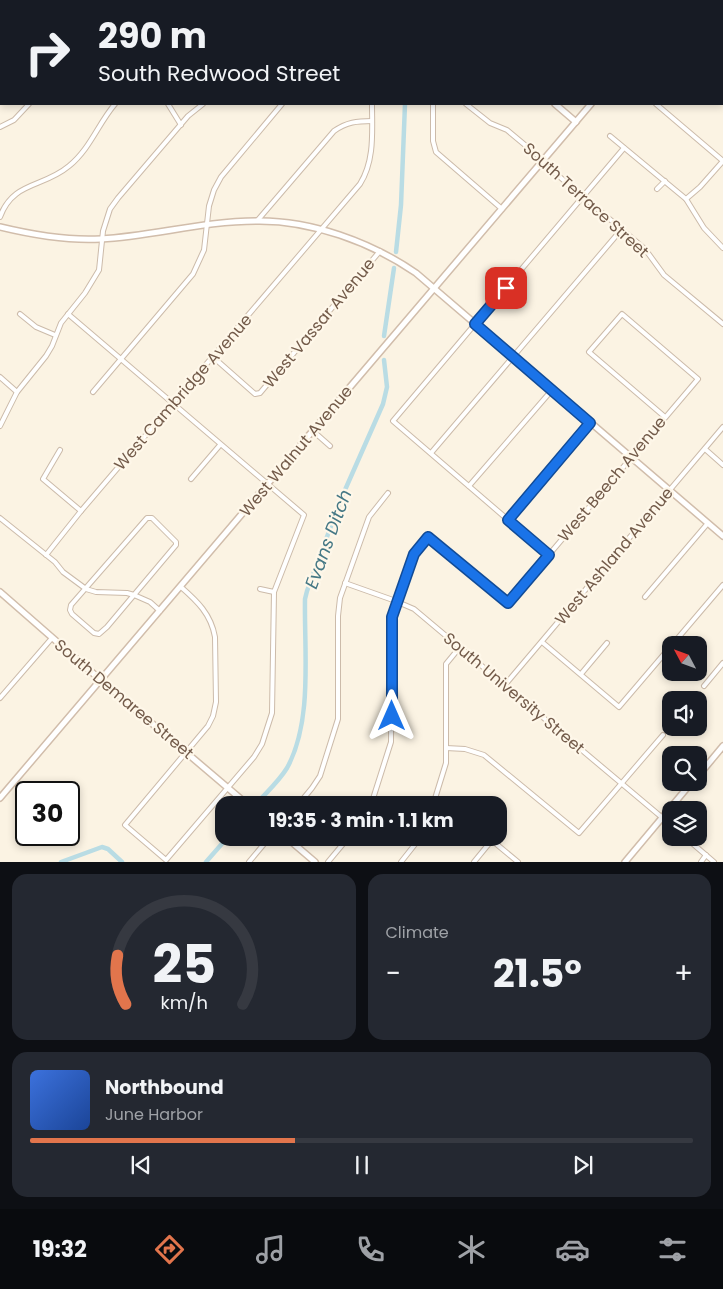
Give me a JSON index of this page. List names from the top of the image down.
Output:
{
  "streets": {
    "main road": ["West Walnut Avenue", "South Demaree Street"],
    "street": [
      "South Terrace Street",
      "West Vassar Avenue",
      "West Cambridge Avenue",
      "West Beech Avenue",
      "West Ashland Avenue",
      "South University Street"
    ]
  },
  "crossings": [
    ["South Terrace Street", "West Walnut Avenue"],
    ["West Vassar Avenue", "West Cambridge Avenue"],
    ["West Walnut Avenue", "South Demaree Street"],
    ["West Beech Avenue", "South University Street"],
    ["West Ashland Avenue", "South University Street"]
  ],
  "water": ["Evans Ditch"],
  "north": "top left",
  "page": {
    "turn": ["290 m", "South Redwood Street"],
    "limit": "30",
    "trip": "19:35 · 3 min · 1.1 km",
    "tile": "Climate",
    "heat": ["−", "21.5°", "+"],
    "song": ["Northbound", "June Harbor"],
    "tabs": "19:32",
    "gauge": ["25", "km/h"]
  }
}
